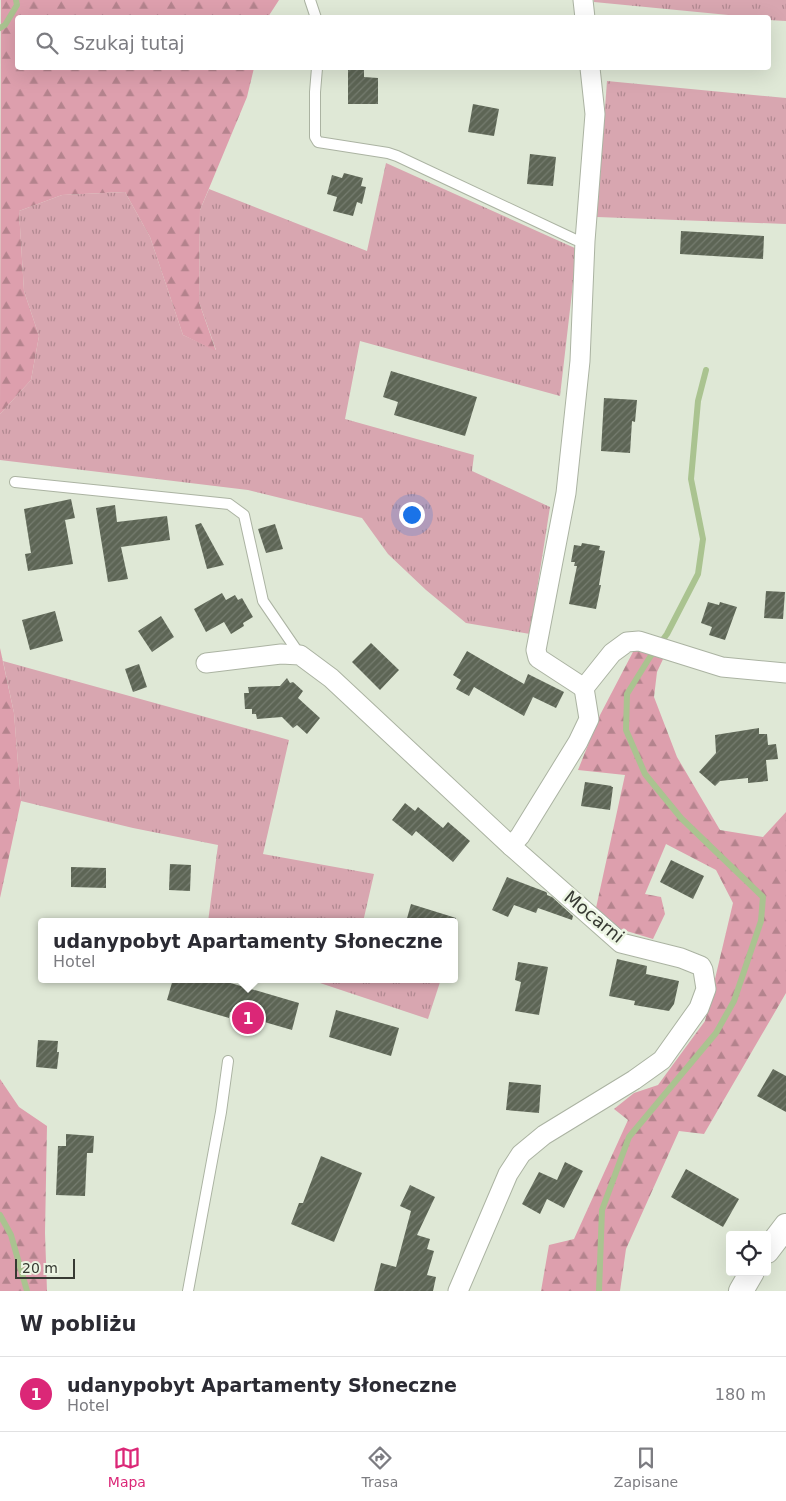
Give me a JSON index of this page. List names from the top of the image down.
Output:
{
  "streets": {
    "street": ["Mocarni"]
  },
  "scale_bar": "20 m",
  "page": {
    "search": "Szukaj tutaj",
    "popup": ["udanypobyt Apartamenty Słoneczne", "Hotel"],
    "pins": "1",
    "scale": "20 m",
    "heading": "W pobliżu",
    "list": [
      {
        "mark": "1",
        "name": "udanypobyt Apartamenty Słoneczne",
        "note": "Hotel",
        "value": "180 m"
      }
    ],
    "nav": ["Mapa", "Trasa", "Zapisane"]
  }
}
